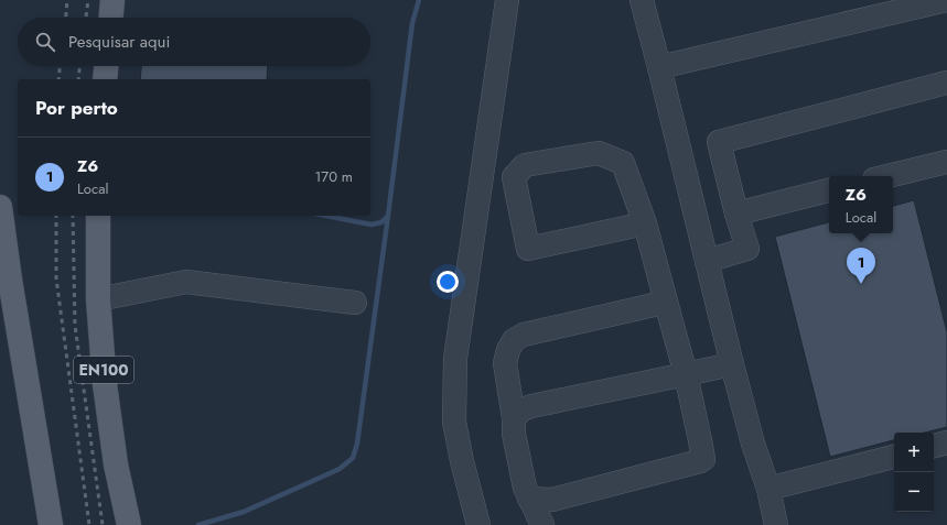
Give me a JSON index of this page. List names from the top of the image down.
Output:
{
  "streets": {
    "main road": ["EN100"]
  },
  "page": {
    "search": "Pesquisar aqui",
    "heading": "Por perto",
    "list": [
      {
        "mark": "1",
        "name": "Z6",
        "note": "Local",
        "value": "170 m"
      }
    ],
    "popup": ["Z6", "Local"],
    "pins": "1",
    "map_buttons": ["+", "−"]
  }
}
